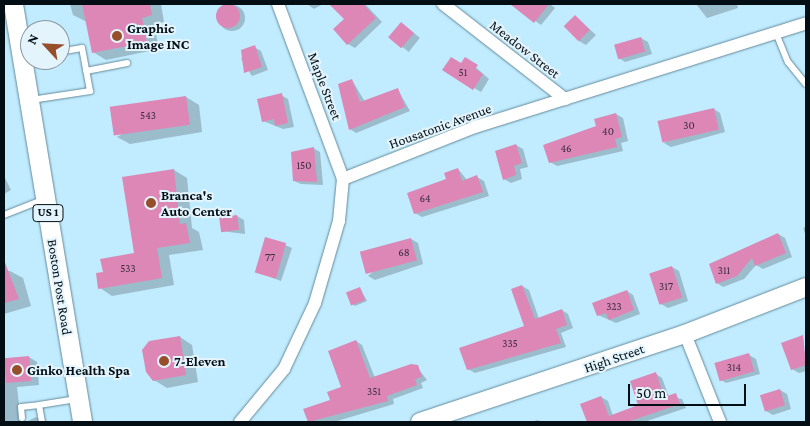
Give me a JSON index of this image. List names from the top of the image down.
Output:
{
  "streets": {
    "main road": ["US 1", "Boston Post Road", "High Street"],
    "street": ["Meadow Street", "Maple Street", "Housatonic Avenue"]
  },
  "crossings": [
    ["Meadow Street", "Housatonic Avenue"],
    ["Maple Street", "Housatonic Avenue"]
  ],
  "places": [
    "Graphic Image INC",
    "Branca's Auto Center",
    "7-Eleven",
    "Ginko Health Spa"
  ],
  "house_numbers": [
    "51",
    "543",
    "30",
    "40",
    "46",
    "150",
    "64",
    "68",
    "77",
    "533",
    "311",
    "317",
    "323",
    "335",
    "314",
    "351"
  ],
  "scale_bar": "50 m",
  "north": "top left"
}
